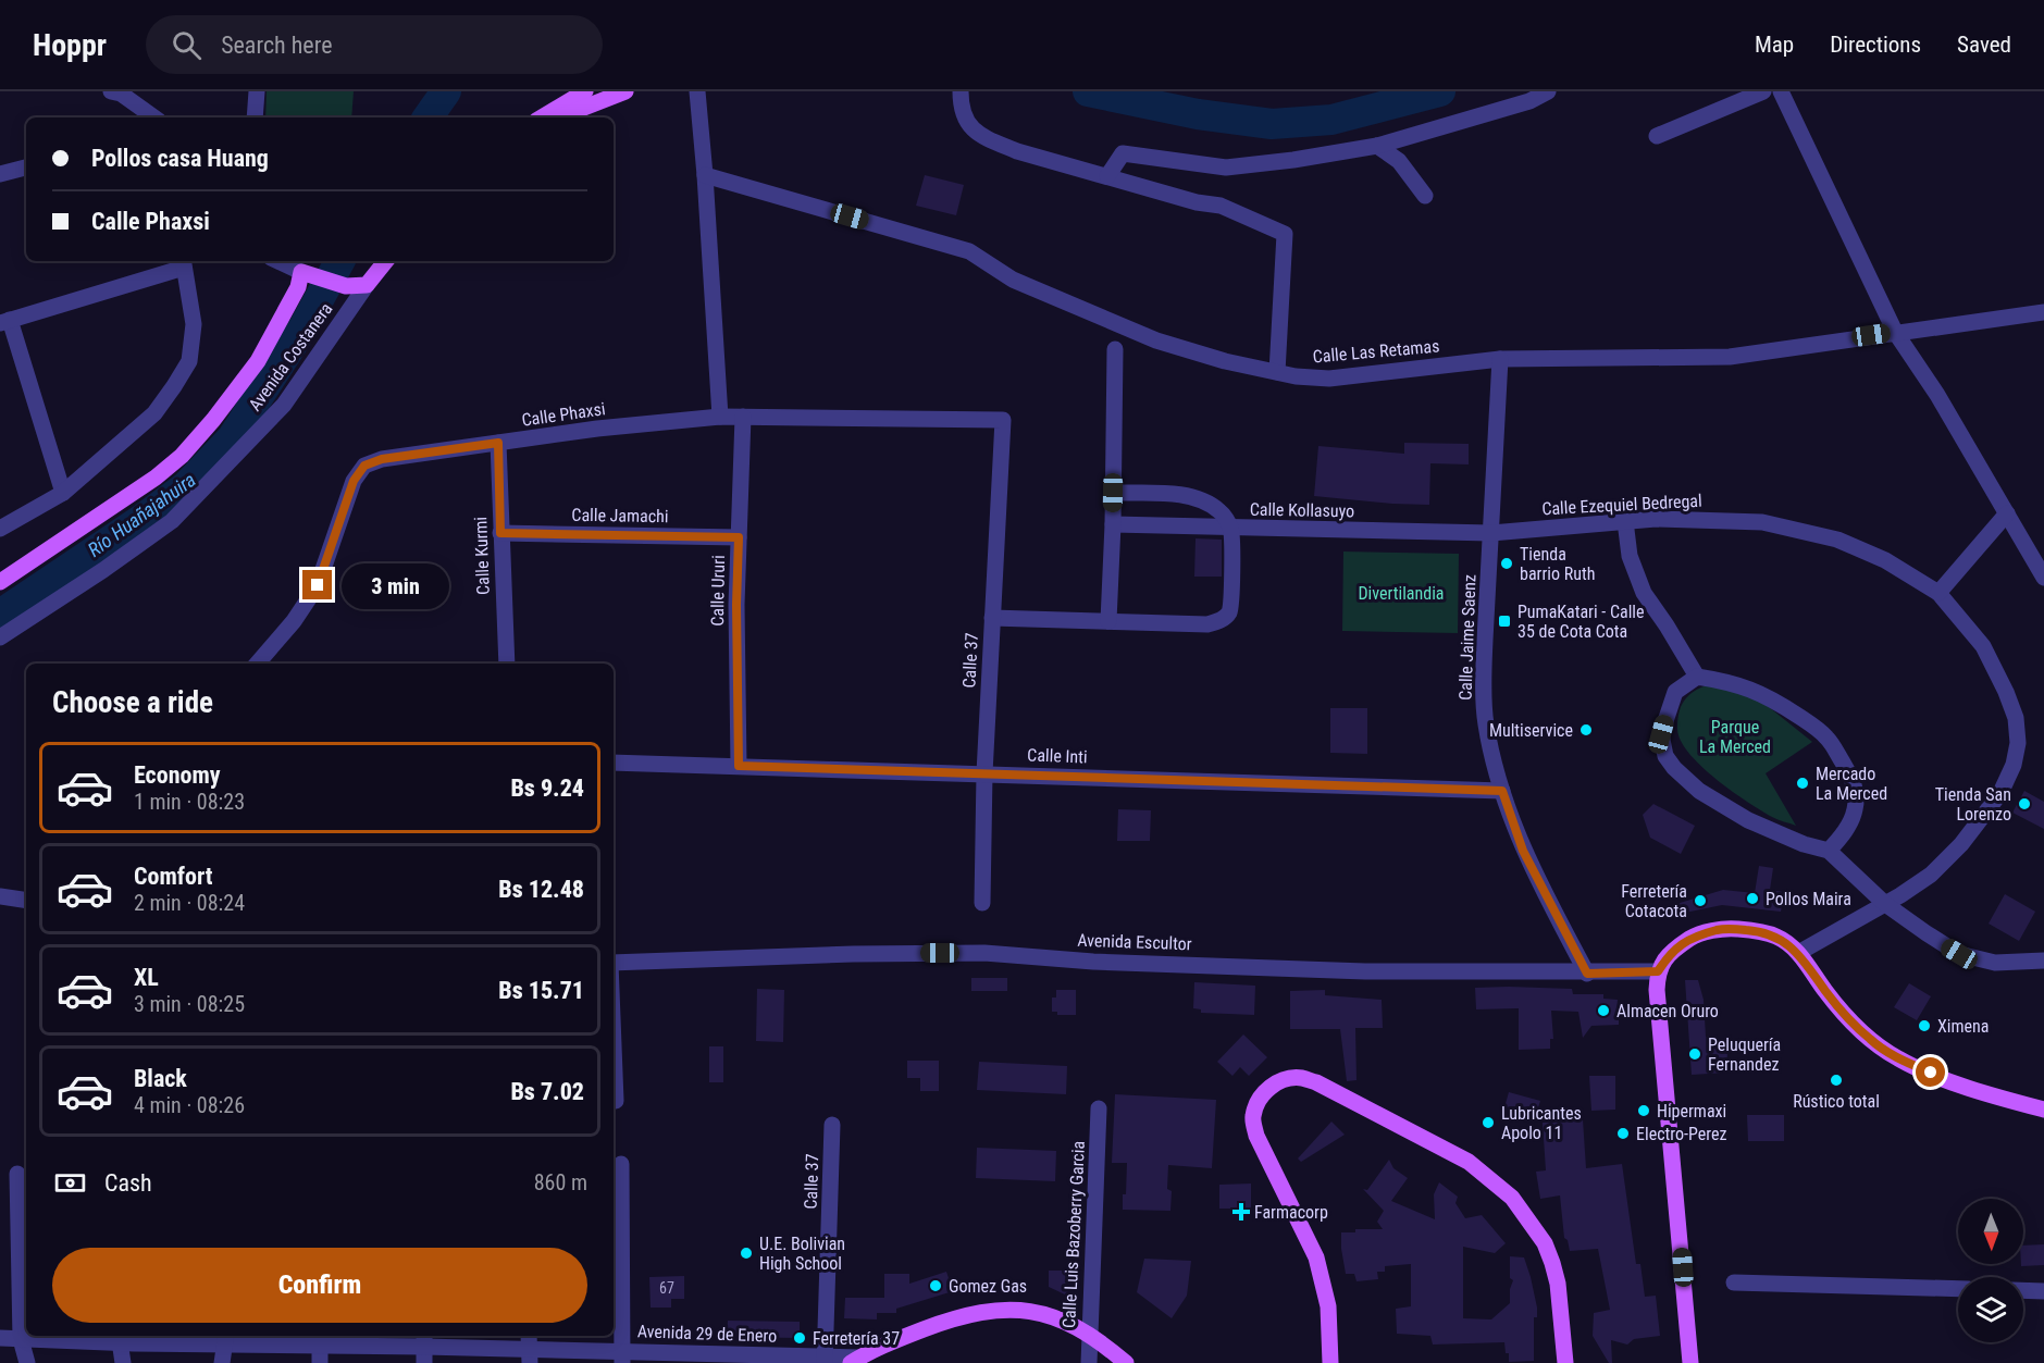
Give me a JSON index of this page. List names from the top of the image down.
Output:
{
  "streets": {
    "main road": ["Avenida Costanera"],
    "street": [
      "Calle Las Retamas",
      "Calle Phaxsi",
      "Calle Ezequiel Bedregal",
      "Calle Kollasuyo",
      "Calle Jamachi",
      "Calle Kurmi",
      "Calle Ururi",
      "Calle Jaime Saenz",
      "Calle 37",
      "Calle Inti",
      "Avenida Escultor",
      "Calle Luis Bazoberry Garcia",
      "Avenida 29 de Enero"
    ]
  },
  "crossings": [
    ["Calle Las Retamas", "Calle Jaime Saenz"],
    ["Calle Phaxsi", "Calle Kurmi"],
    ["Calle Phaxsi", "Calle Ururi"],
    ["Calle Phaxsi", "Calle 37"],
    ["Calle Ezequiel Bedregal", "Calle Kollasuyo"],
    ["Calle Ezequiel Bedregal", "Calle Jaime Saenz"],
    ["Calle Kollasuyo", "Calle Jaime Saenz"],
    ["Calle Jamachi", "Calle Kurmi"],
    ["Calle Jamachi", "Calle Ururi"],
    ["Calle Ururi", "Calle Inti"],
    ["Calle Jaime Saenz", "Calle Inti"],
    ["Calle Jaime Saenz", "Avenida Escultor"],
    ["Calle 37", "Calle Inti"],
    ["Calle 37", "Avenida 29 de Enero"]
  ],
  "water": ["Río Huañajahuira"],
  "parks": ["Divertilandia", "Parque La Merced"],
  "places": {
    "other": [
      "Tienda barrio Ruth",
      "Multiservice",
      "Mercado La Merced",
      "Tienda San Lorenzo",
      "Pollos Maira",
      "Ferretería Cotacota",
      "Almacen Oruro",
      "Ximena",
      "Peluquería Fernandez",
      "Rústico total",
      "Hipermaxi",
      "Lubricantes Apolo 11",
      "Electro-Perez",
      "U.E. Bolivian High School",
      "Gomez Gas",
      "Ferretería 37"
    ],
    "transit": ["PumaKatari - Calle 35 de Cota Cota"],
    "health": ["Farmacorp"]
  },
  "house_numbers": ["67"],
  "north": "bottom",
  "page": {
    "header": "Hoppr",
    "search": "Search here",
    "nav": ["Map", "Directions", "Saved"],
    "banner": ["Pollos casa Huang", "Calle Phaxsi"],
    "bubble": "3 min",
    "heading": "Choose a ride",
    "list": [
      {
        "name": "Economy",
        "note": "1 min · 08:23",
        "value": "Bs 9.24"
      },
      {
        "name": "Comfort",
        "note": "2 min · 08:24",
        "value": "Bs 12.48"
      },
      {
        "name": "XL",
        "note": "3 min · 08:25",
        "value": "Bs 15.71"
      },
      {
        "name": "Black",
        "note": "4 min · 08:26",
        "value": "Bs 7.02"
      }
    ],
    "pay": ["Cash", "860 m"],
    "buttons": "Confirm"
  }
}
